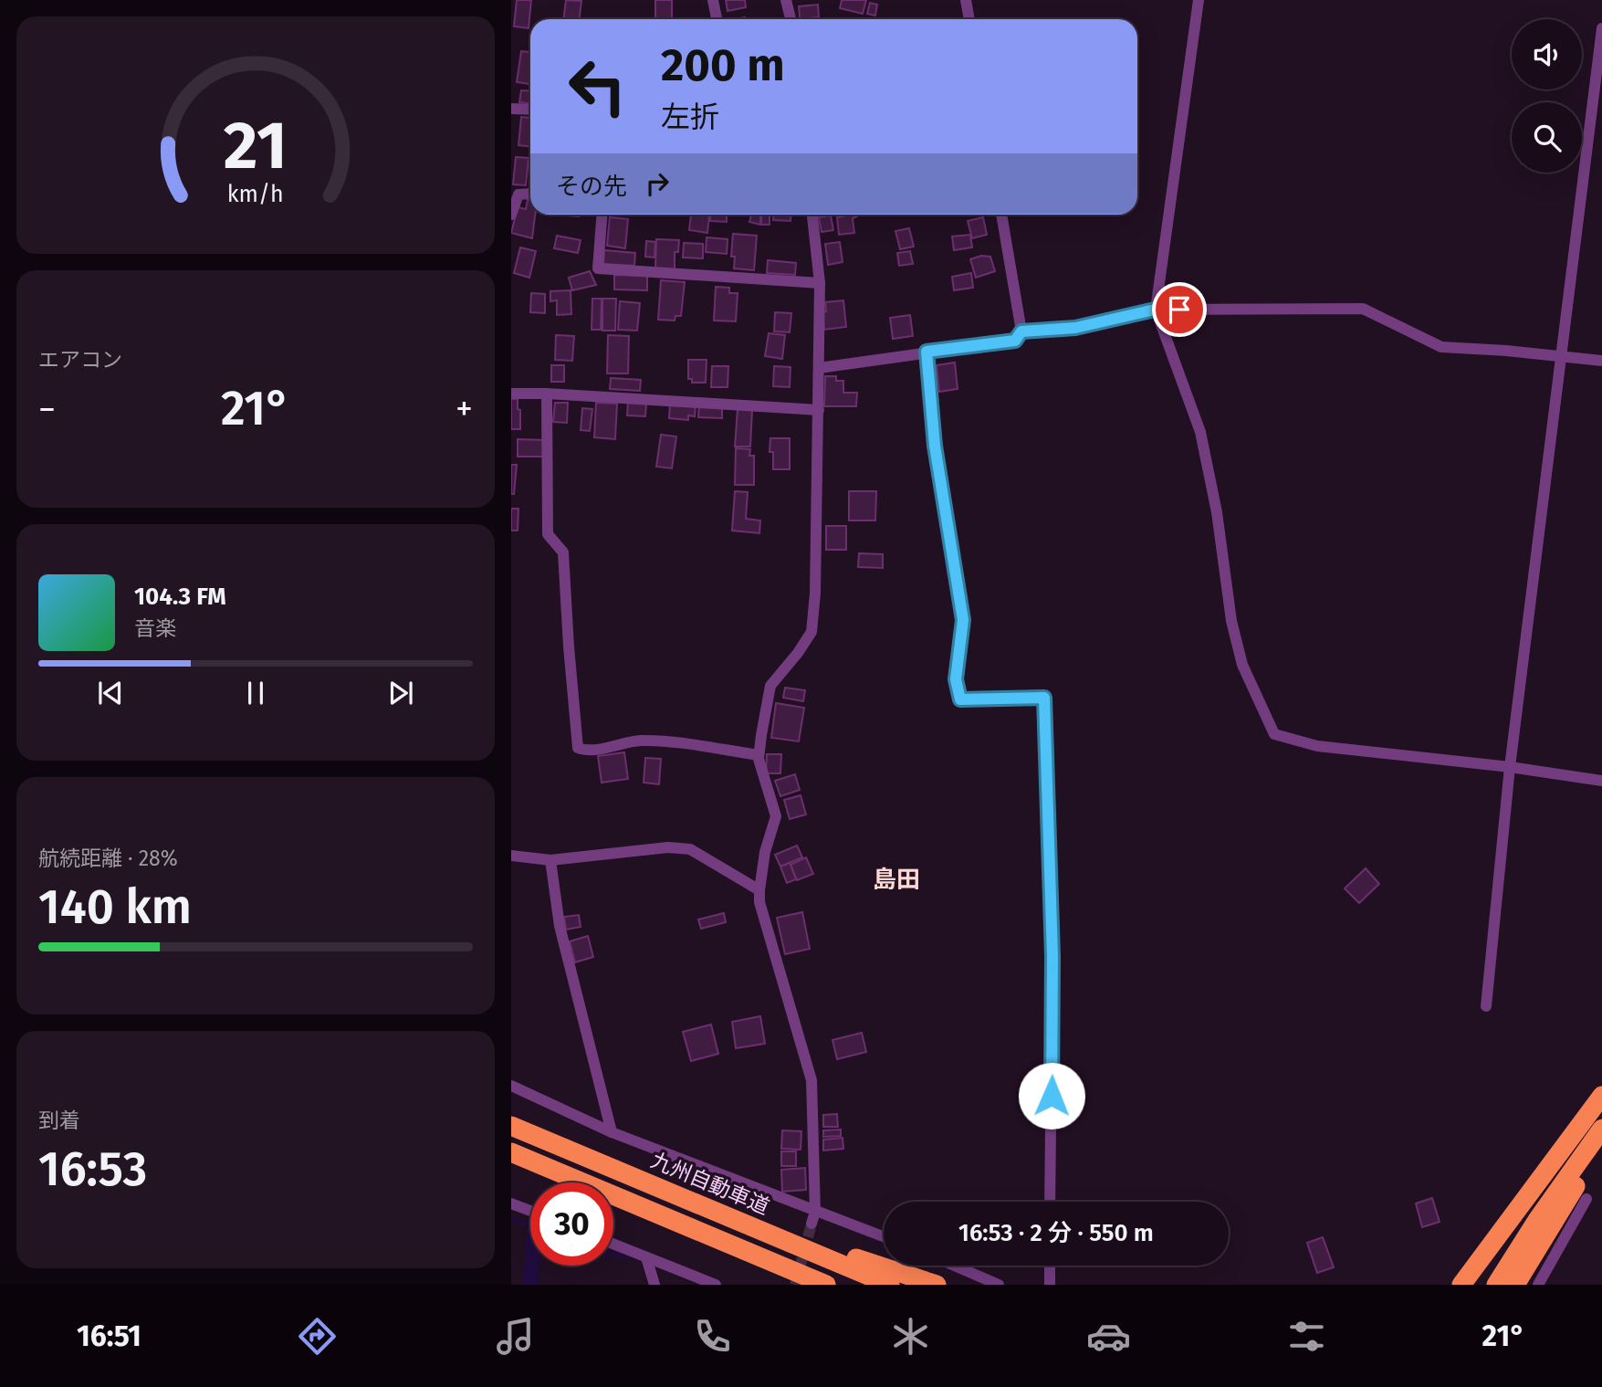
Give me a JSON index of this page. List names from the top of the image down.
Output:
{
  "streets": {
    "highway": ["九州自動車道"]
  },
  "districts": ["島田"],
  "page": {
    "turn": ["200 m", "左折"],
    "then": "その先",
    "tile": [
      "エアコン",
      ["航続距離 · 28%", "140 km"],
      ["到着", "16:53"]
    ],
    "heat": ["−", "21°", "+"],
    "song": ["104.3 FM", "音楽"],
    "limit": "30",
    "trip": "16:53 · 2 分 · 550 m",
    "tabs": ["16:51", "21°"],
    "gauge": ["21", "km/h"]
  }
}
